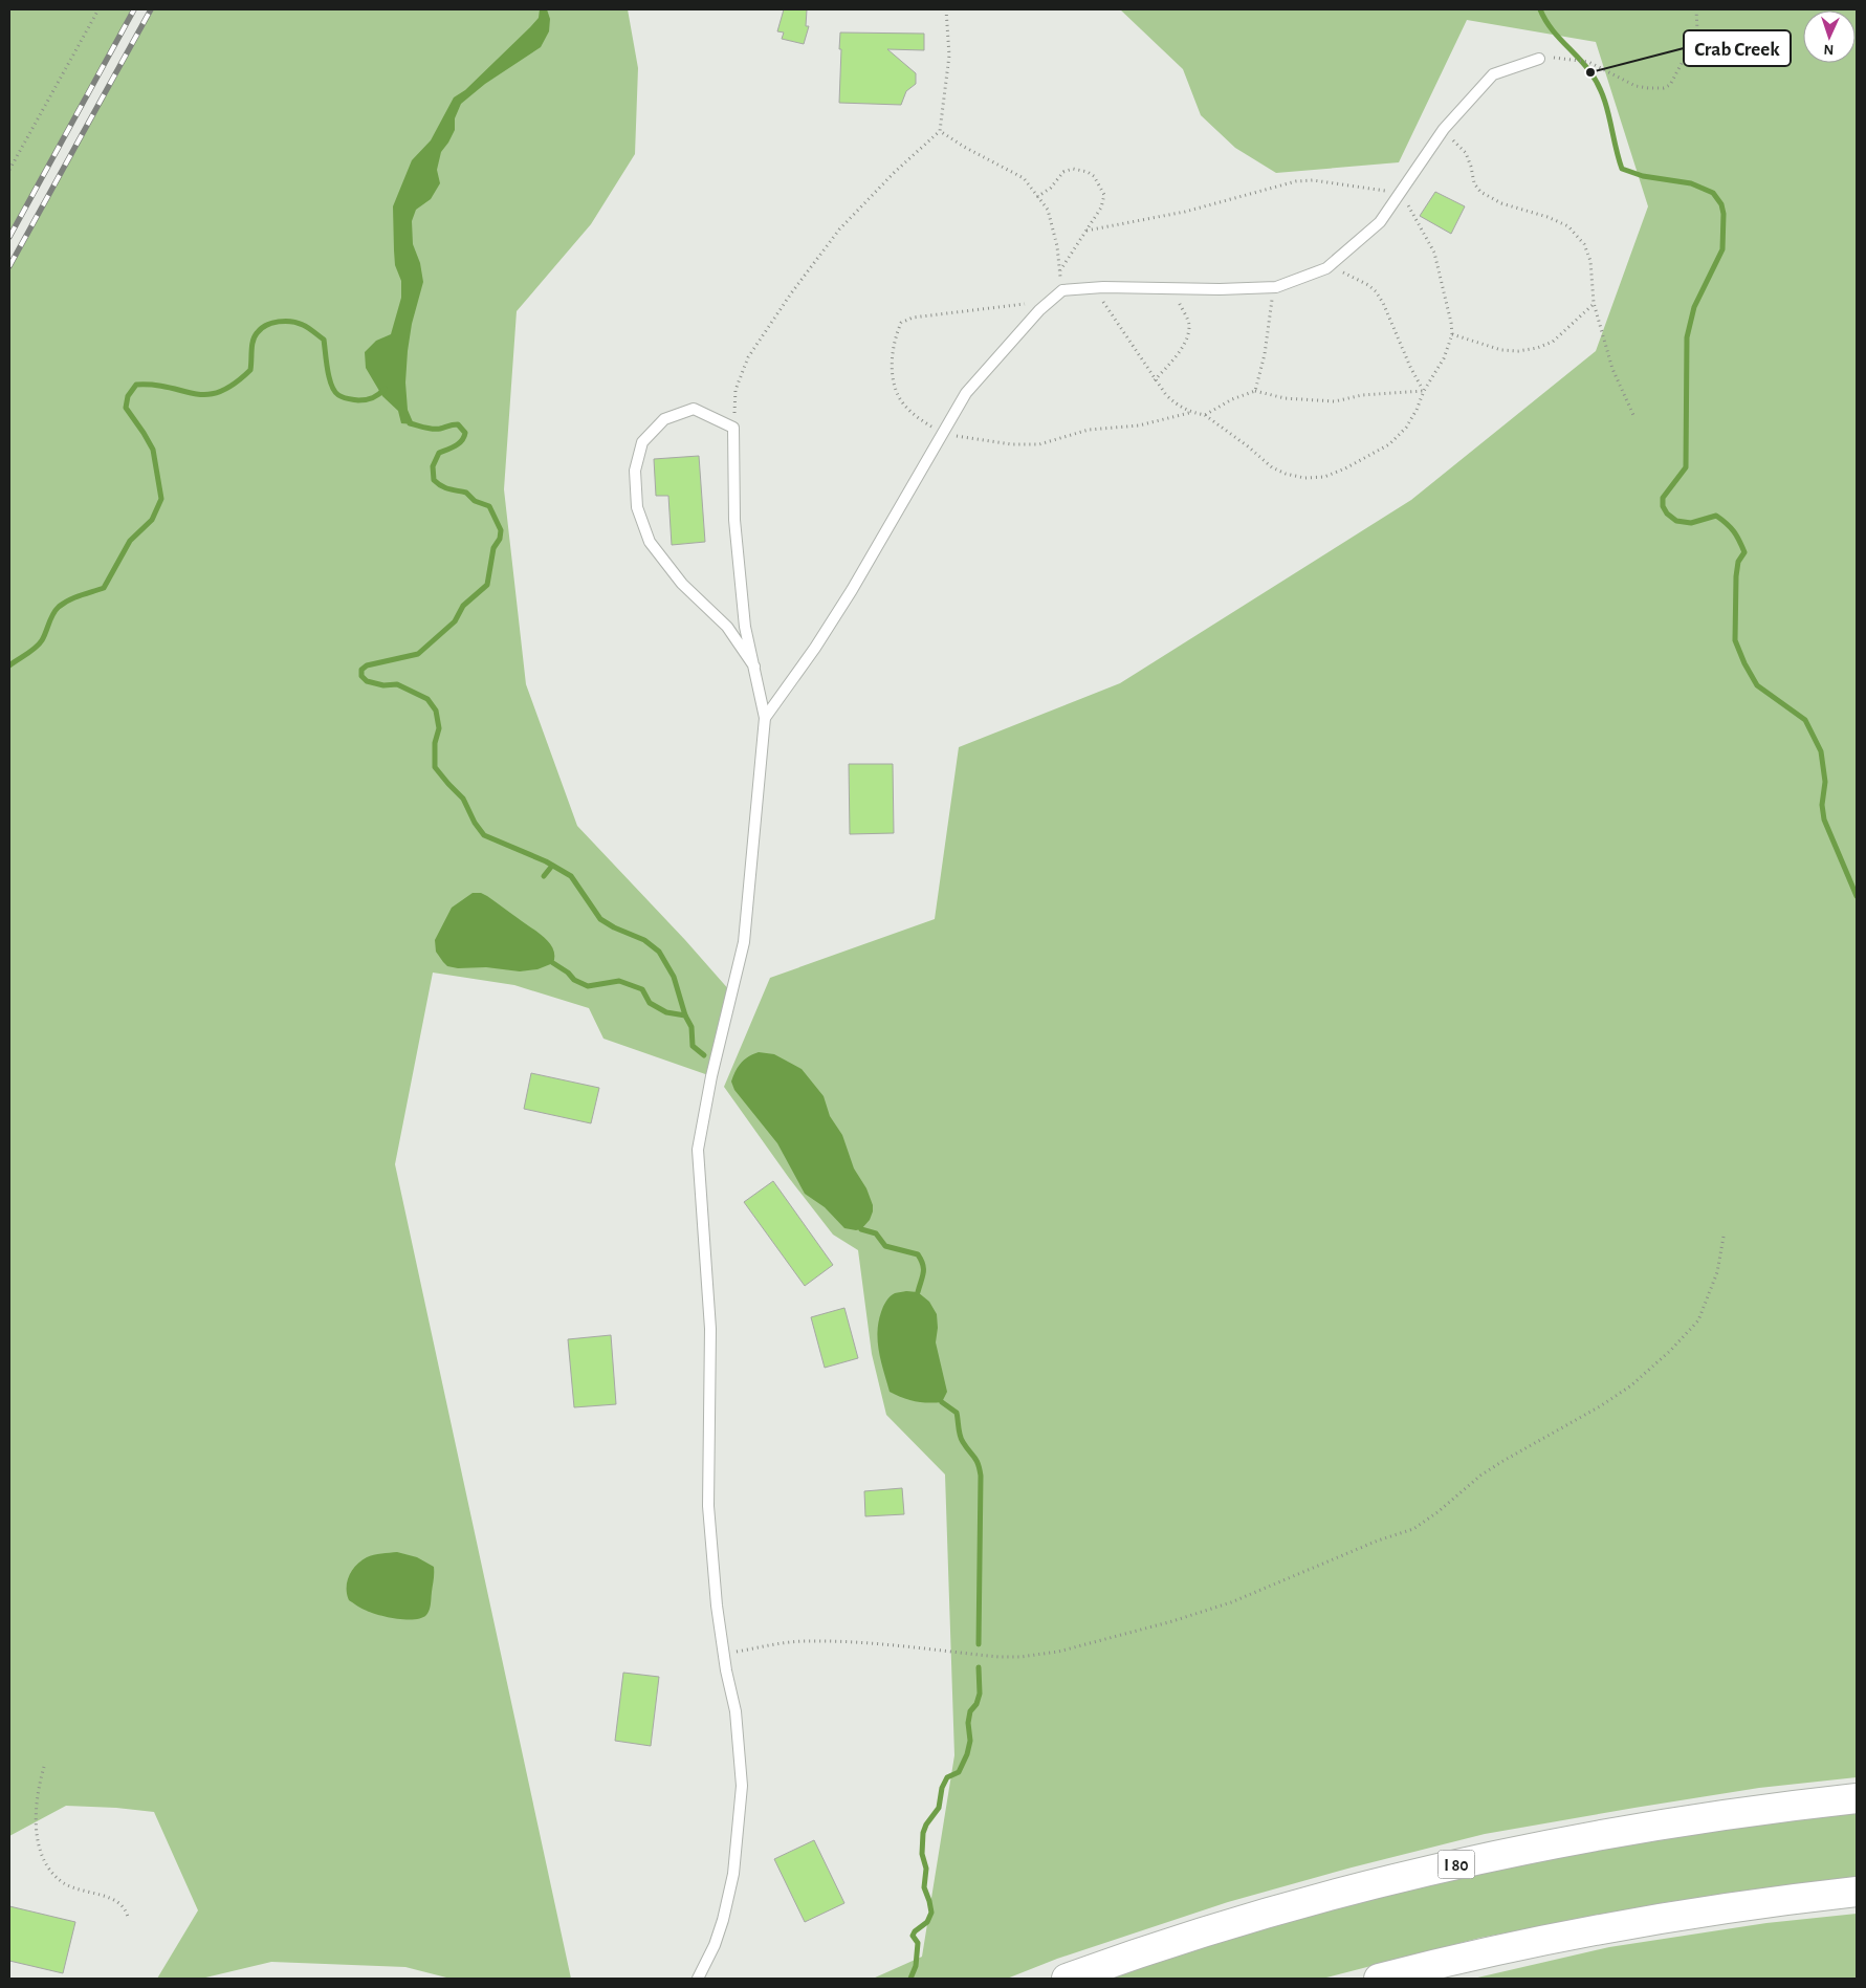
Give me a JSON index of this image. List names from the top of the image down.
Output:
{
  "streets": {
    "highway": ["I 80"]
  },
  "places": ["Crab Creek"],
  "north": "bottom"
}
